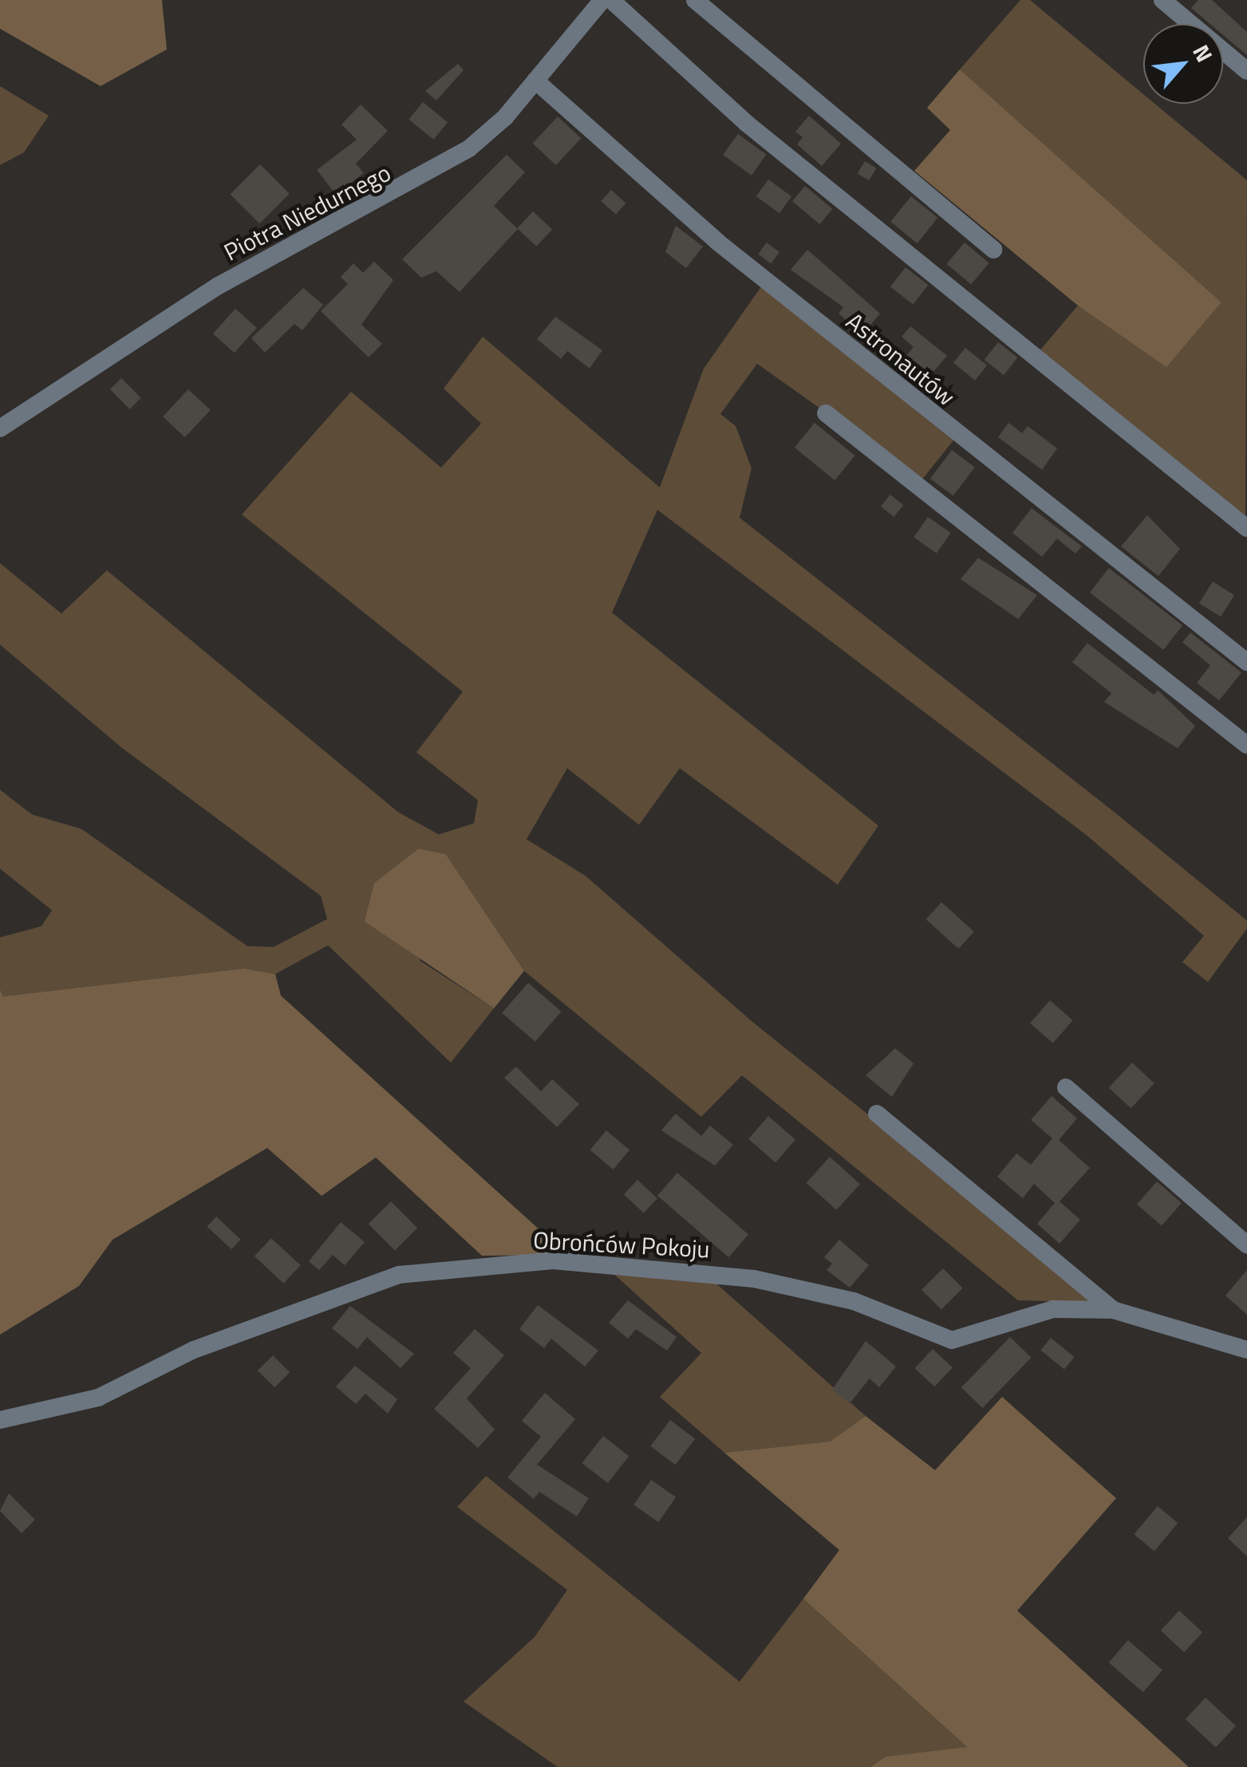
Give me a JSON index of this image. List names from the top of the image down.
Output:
{
  "streets": {
    "street": ["Piotra Niedurnego", "Astronautów", "Obrońców Pokoju"]
  },
  "crossings": [
    ["Piotra Niedurnego", "Astronautów"]
  ],
  "north": "top right"
}
